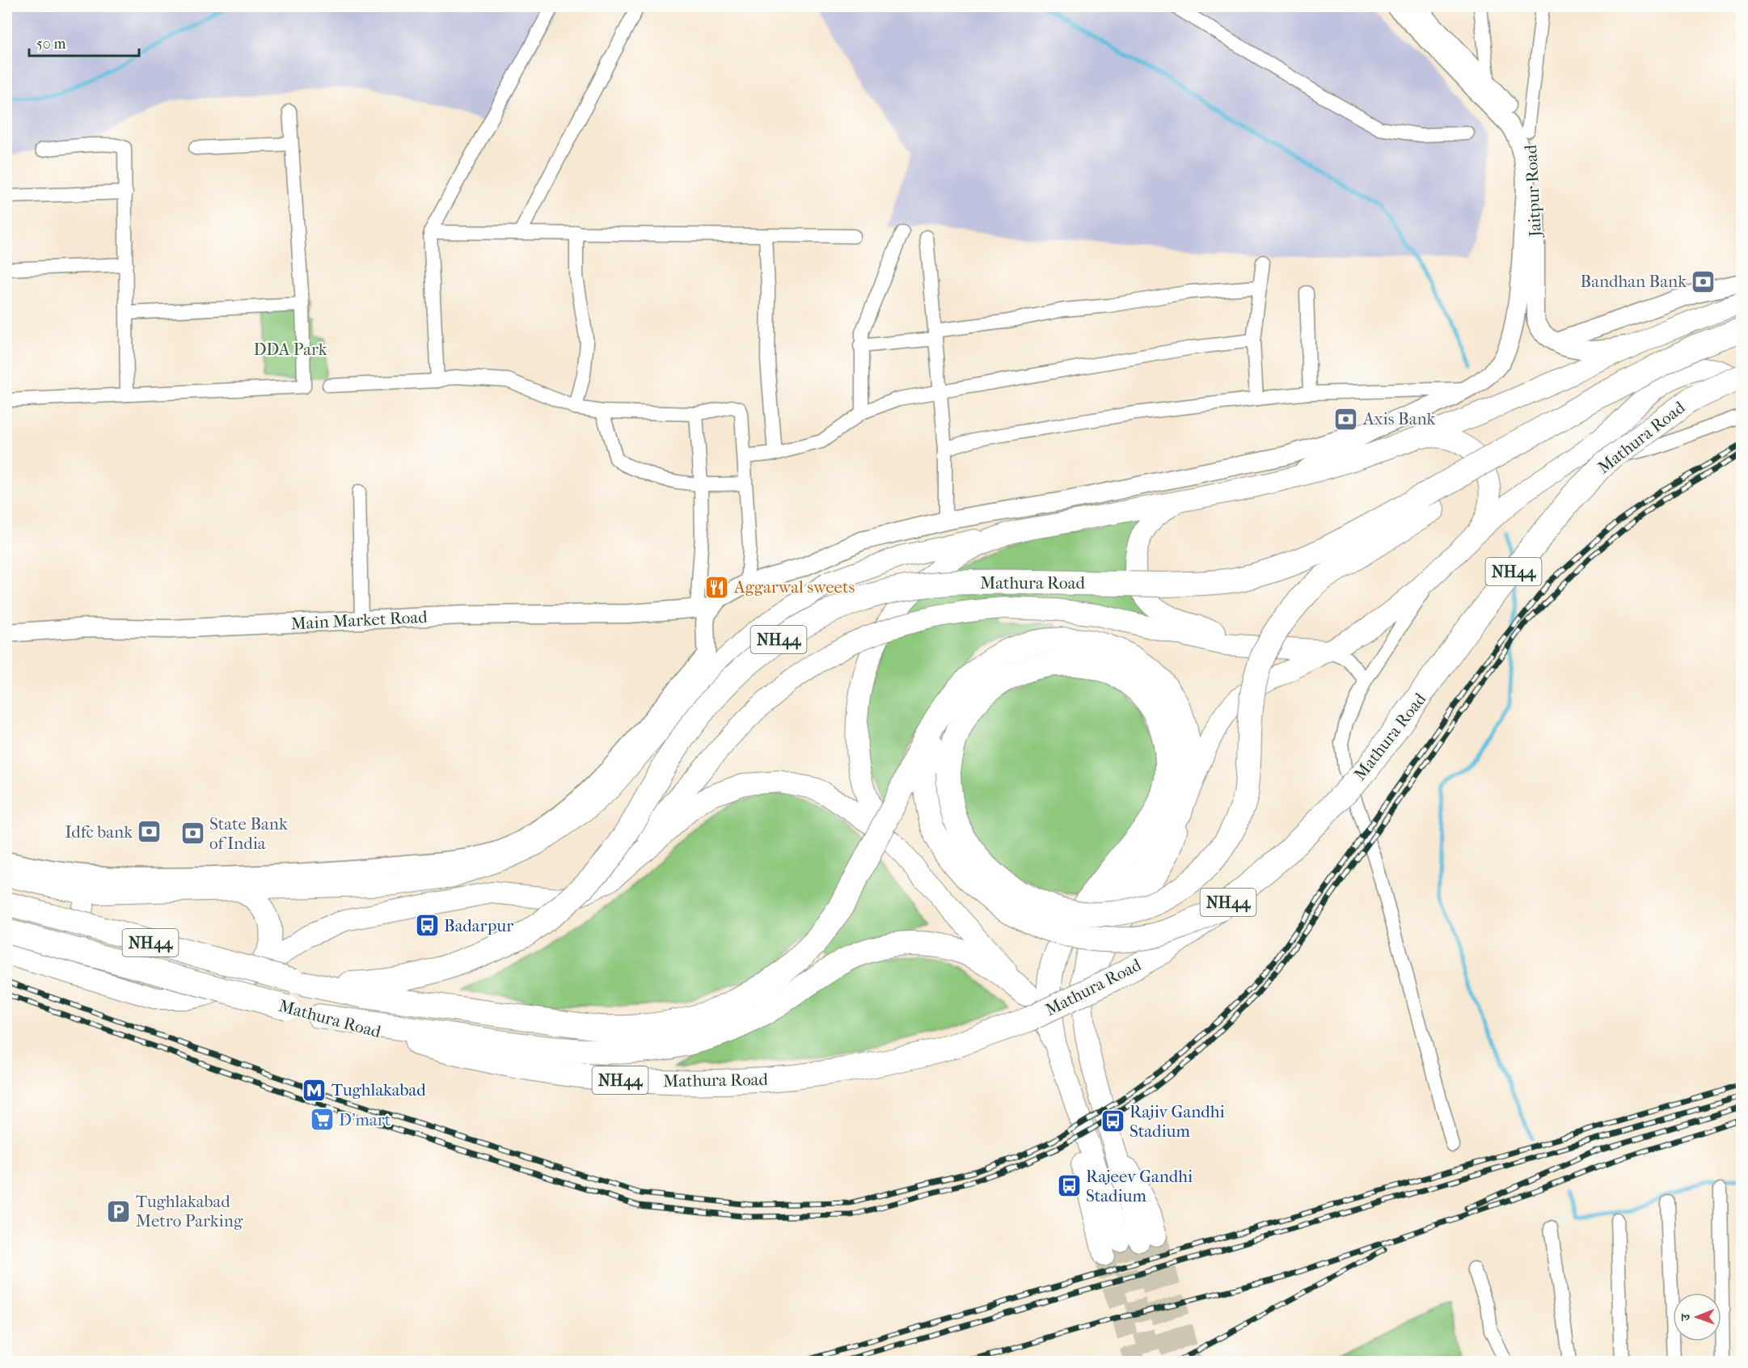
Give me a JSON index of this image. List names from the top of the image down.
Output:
{
  "streets": {
    "highway": ["Mathura Road", "NH44"],
    "street": ["Jaitpur Road", "Main Market Road"]
  },
  "parks": ["DDA Park"],
  "places": {
    "bank": [
      "Bandhan Bank",
      "Axis Bank",
      "Idfc bank",
      "State Bank of India"
    ],
    "restaurant": ["Aggarwal sweets"],
    "bus stop": ["Badarpur", "Rajiv Gandhi Stadium", "Rajeev Gandhi Stadium"],
    "metro station": ["Tughlakabad"],
    "supermarket": ["D'mart"],
    "parking": ["Tughlakabad Metro Parking"]
  },
  "scale_bar": "50 m",
  "north": "left"
}
